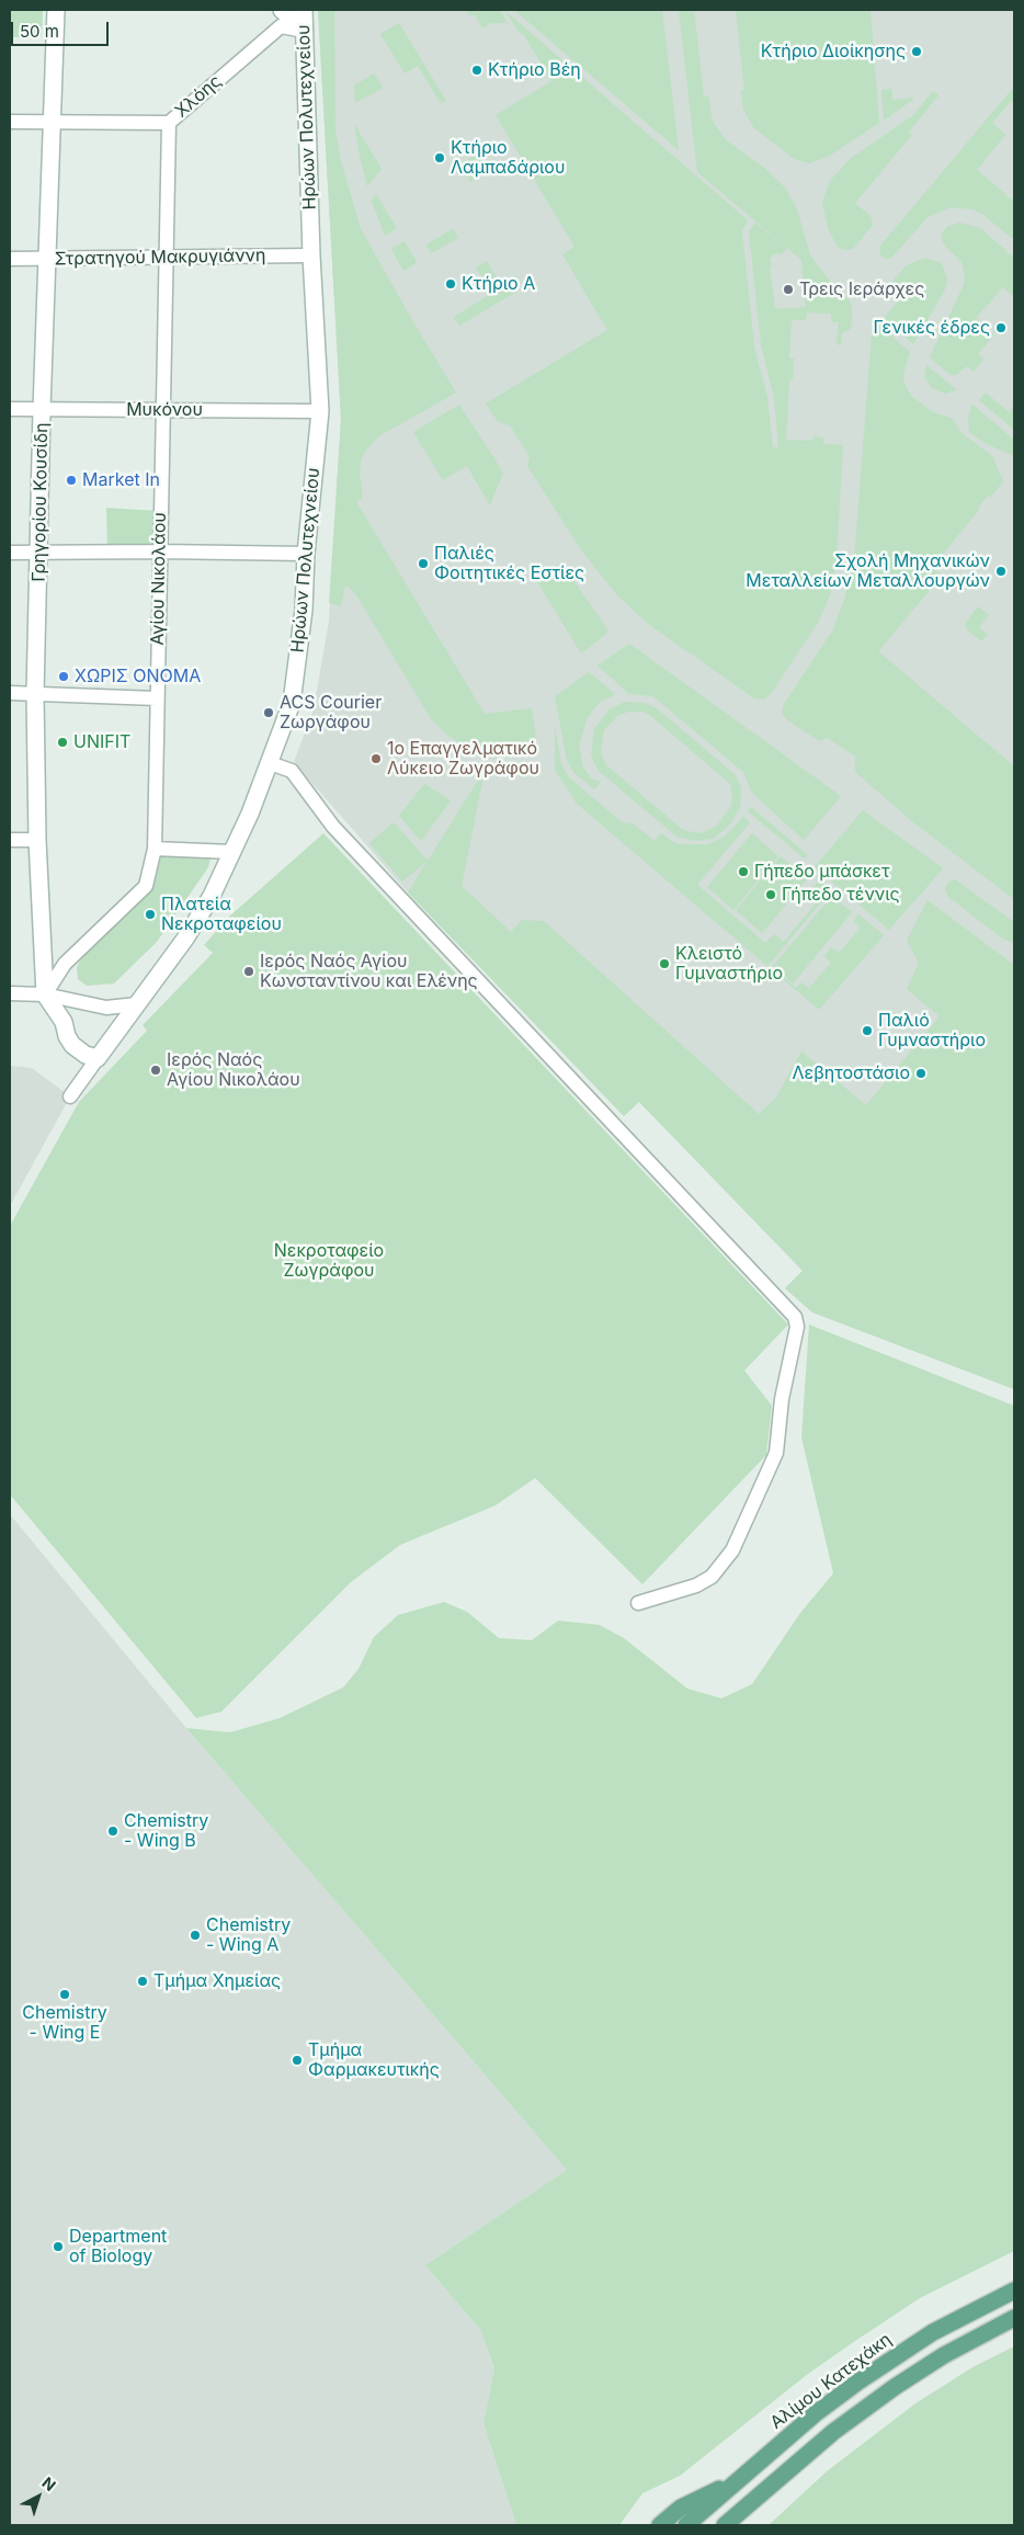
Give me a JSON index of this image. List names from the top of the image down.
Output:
{
  "streets": {
    "main road": ["Αλίμου Κατεχάκη"],
    "street": [
      "Χλόης",
      "Ηρώων Πολυτεχνείου",
      "Στρατηγού Μακρυγιάννη",
      "Μυκόνου",
      "Γρηγορίου Κουσίδη",
      "Αγίου Νικολάου"
    ]
  },
  "crossings": [
    ["Χλόης", "Ηρώων Πολυτεχνείου"],
    ["Χλόης", "Γρηγορίου Κουσίδη"],
    ["Χλόης", "Αγίου Νικολάου"],
    ["Ηρώων Πολυτεχνείου", "Στρατηγού Μακρυγιάννη"],
    ["Ηρώων Πολυτεχνείου", "Μυκόνου"],
    ["Στρατηγού Μακρυγιάννη", "Γρηγορίου Κουσίδη"],
    ["Στρατηγού Μακρυγιάννη", "Αγίου Νικολάου"],
    ["Μυκόνου", "Γρηγορίου Κουσίδη"],
    ["Μυκόνου", "Αγίου Νικολάου"],
    ["Γρηγορίου Κουσίδη", "Αγίου Νικολάου"]
  ],
  "parks": ["Νεκροταφείο Ζωγράφου"],
  "places": [
    "Κτήριο Διοίκησης",
    "Κτήριο Βέη",
    "Κτήριο Λαμπαδάριου",
    "Κτήριο Α",
    "Τρεις Ιεράρχες",
    "Γενικές έδρες",
    "Market In",
    "Παλιές Φοιτητικές Εστίες",
    "Σχολή Μηχανικών Μεταλλείων Μεταλλουργών",
    "ΧΩΡΙΣ ΟΝΟΜΑ",
    "ACS Courier Ζωργάφου",
    "UNIFIT",
    "1ο Επαγγελματικό Λύκειο Ζωγράφου",
    "Γήπεδο μπάσκετ",
    "Γήπεδο τέννις",
    "Πλατεία Νεκροταφείου",
    "Κλειστό Γυμναστήριο",
    "Ιερός Ναός Αγίου Κωνσταντίνου και Ελένης",
    "Παλιό Γυμναστήριο",
    "Ιερός Ναός Αγίου Νικολάου",
    "Λεβητοστάσιο",
    "Chemistry - Wing Β",
    "Chemistry - Wing Α",
    "Τμήμα Χημείας",
    "Chemistry - Wing Ε",
    "Τμήμα Φαρμακευτικής",
    "Department of Biology"
  ],
  "scale_bar": "50 m",
  "north": "top right"
}
